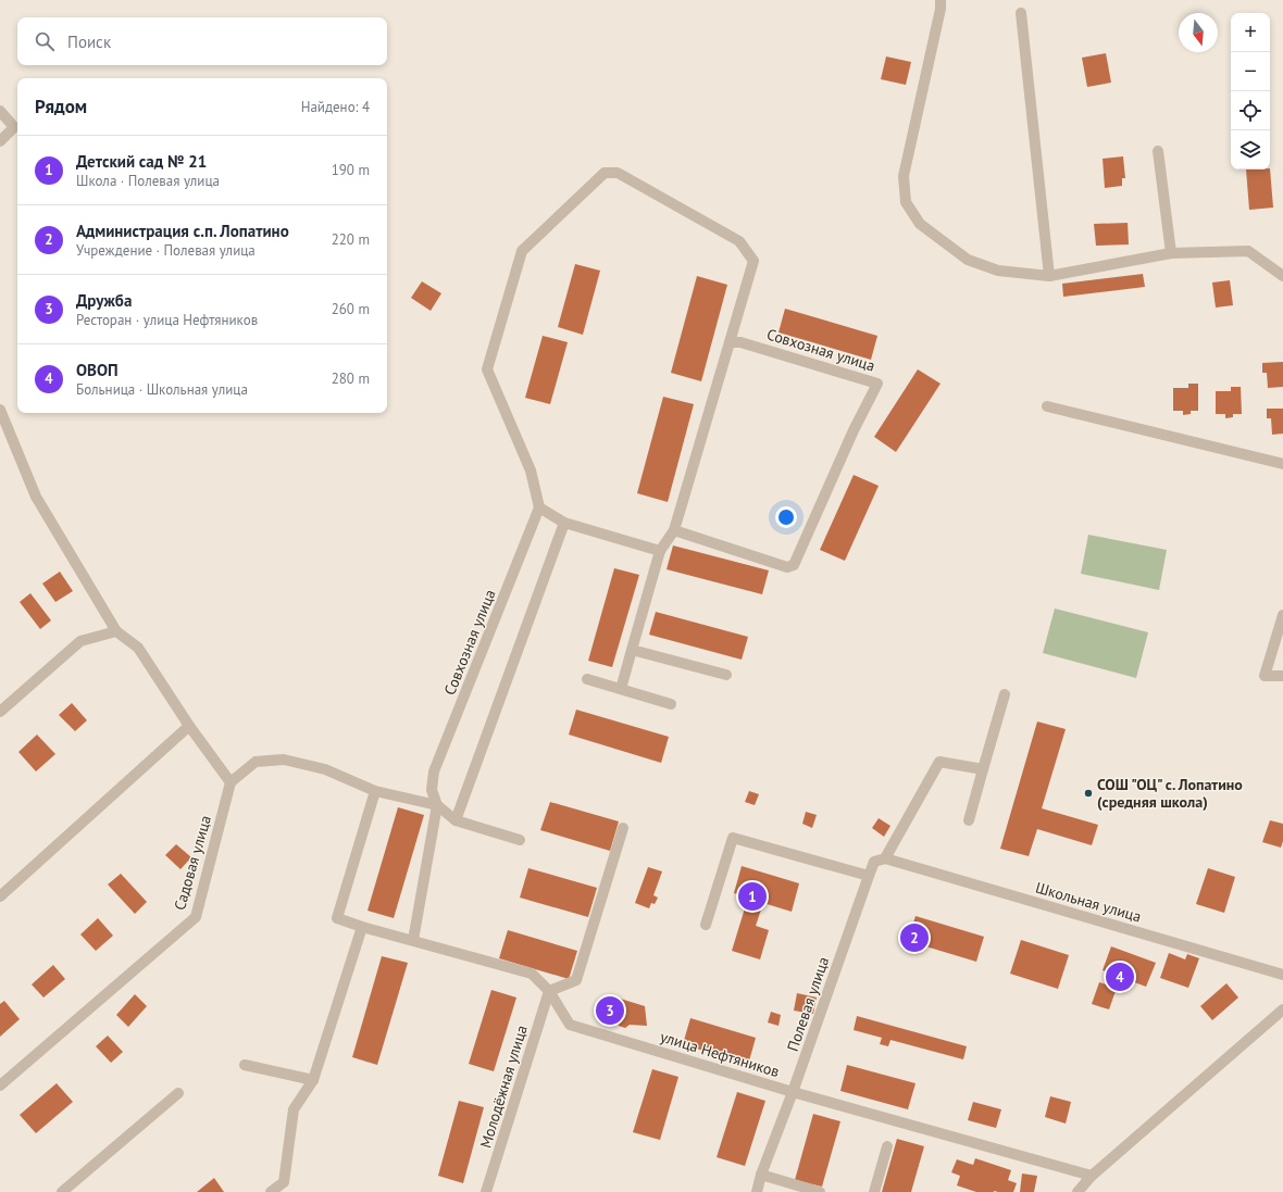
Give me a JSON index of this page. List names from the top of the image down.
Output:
{
  "streets": {
    "street": [
      "Совхозная улица",
      "Садовая улица",
      "Школьная улица",
      "Полевая улица",
      "улица Нефтяников",
      "Молодёжная улица"
    ]
  },
  "crossings": [
    ["Совхозная улица", "улица Нефтяников"],
    ["Школьная улица", "Полевая улица"],
    ["Полевая улица", "улица Нефтяников"],
    ["улица Нефтяников", "Молодёжная улица"]
  ],
  "places": ["СОШ \"ОЦ\" с. Лопатино (средняя школа)"],
  "north": "bottom",
  "page": {
    "map_buttons": ["+", "−"],
    "search": "Поиск",
    "heading": ["Рядом", "Найдено: 4"],
    "list": [
      {
        "mark": "1",
        "name": "Детский сад № 21",
        "note": "Школа · Полевая улица",
        "value": "190 m"
      },
      {
        "mark": "2",
        "name": "Администрация с.п. Лопатино",
        "note": "Учреждение · Полевая улица",
        "value": "220 m"
      },
      {
        "mark": "3",
        "name": "Дружба",
        "note": "Ресторан · улица Нефтяников",
        "value": "260 m"
      },
      {
        "mark": "4",
        "name": "ОВОП",
        "note": "Больница · Школьная улица",
        "value": "280 m"
      }
    ],
    "pins": [
      "1",
      "2",
      "4",
      "3"
    ]
  }
}
